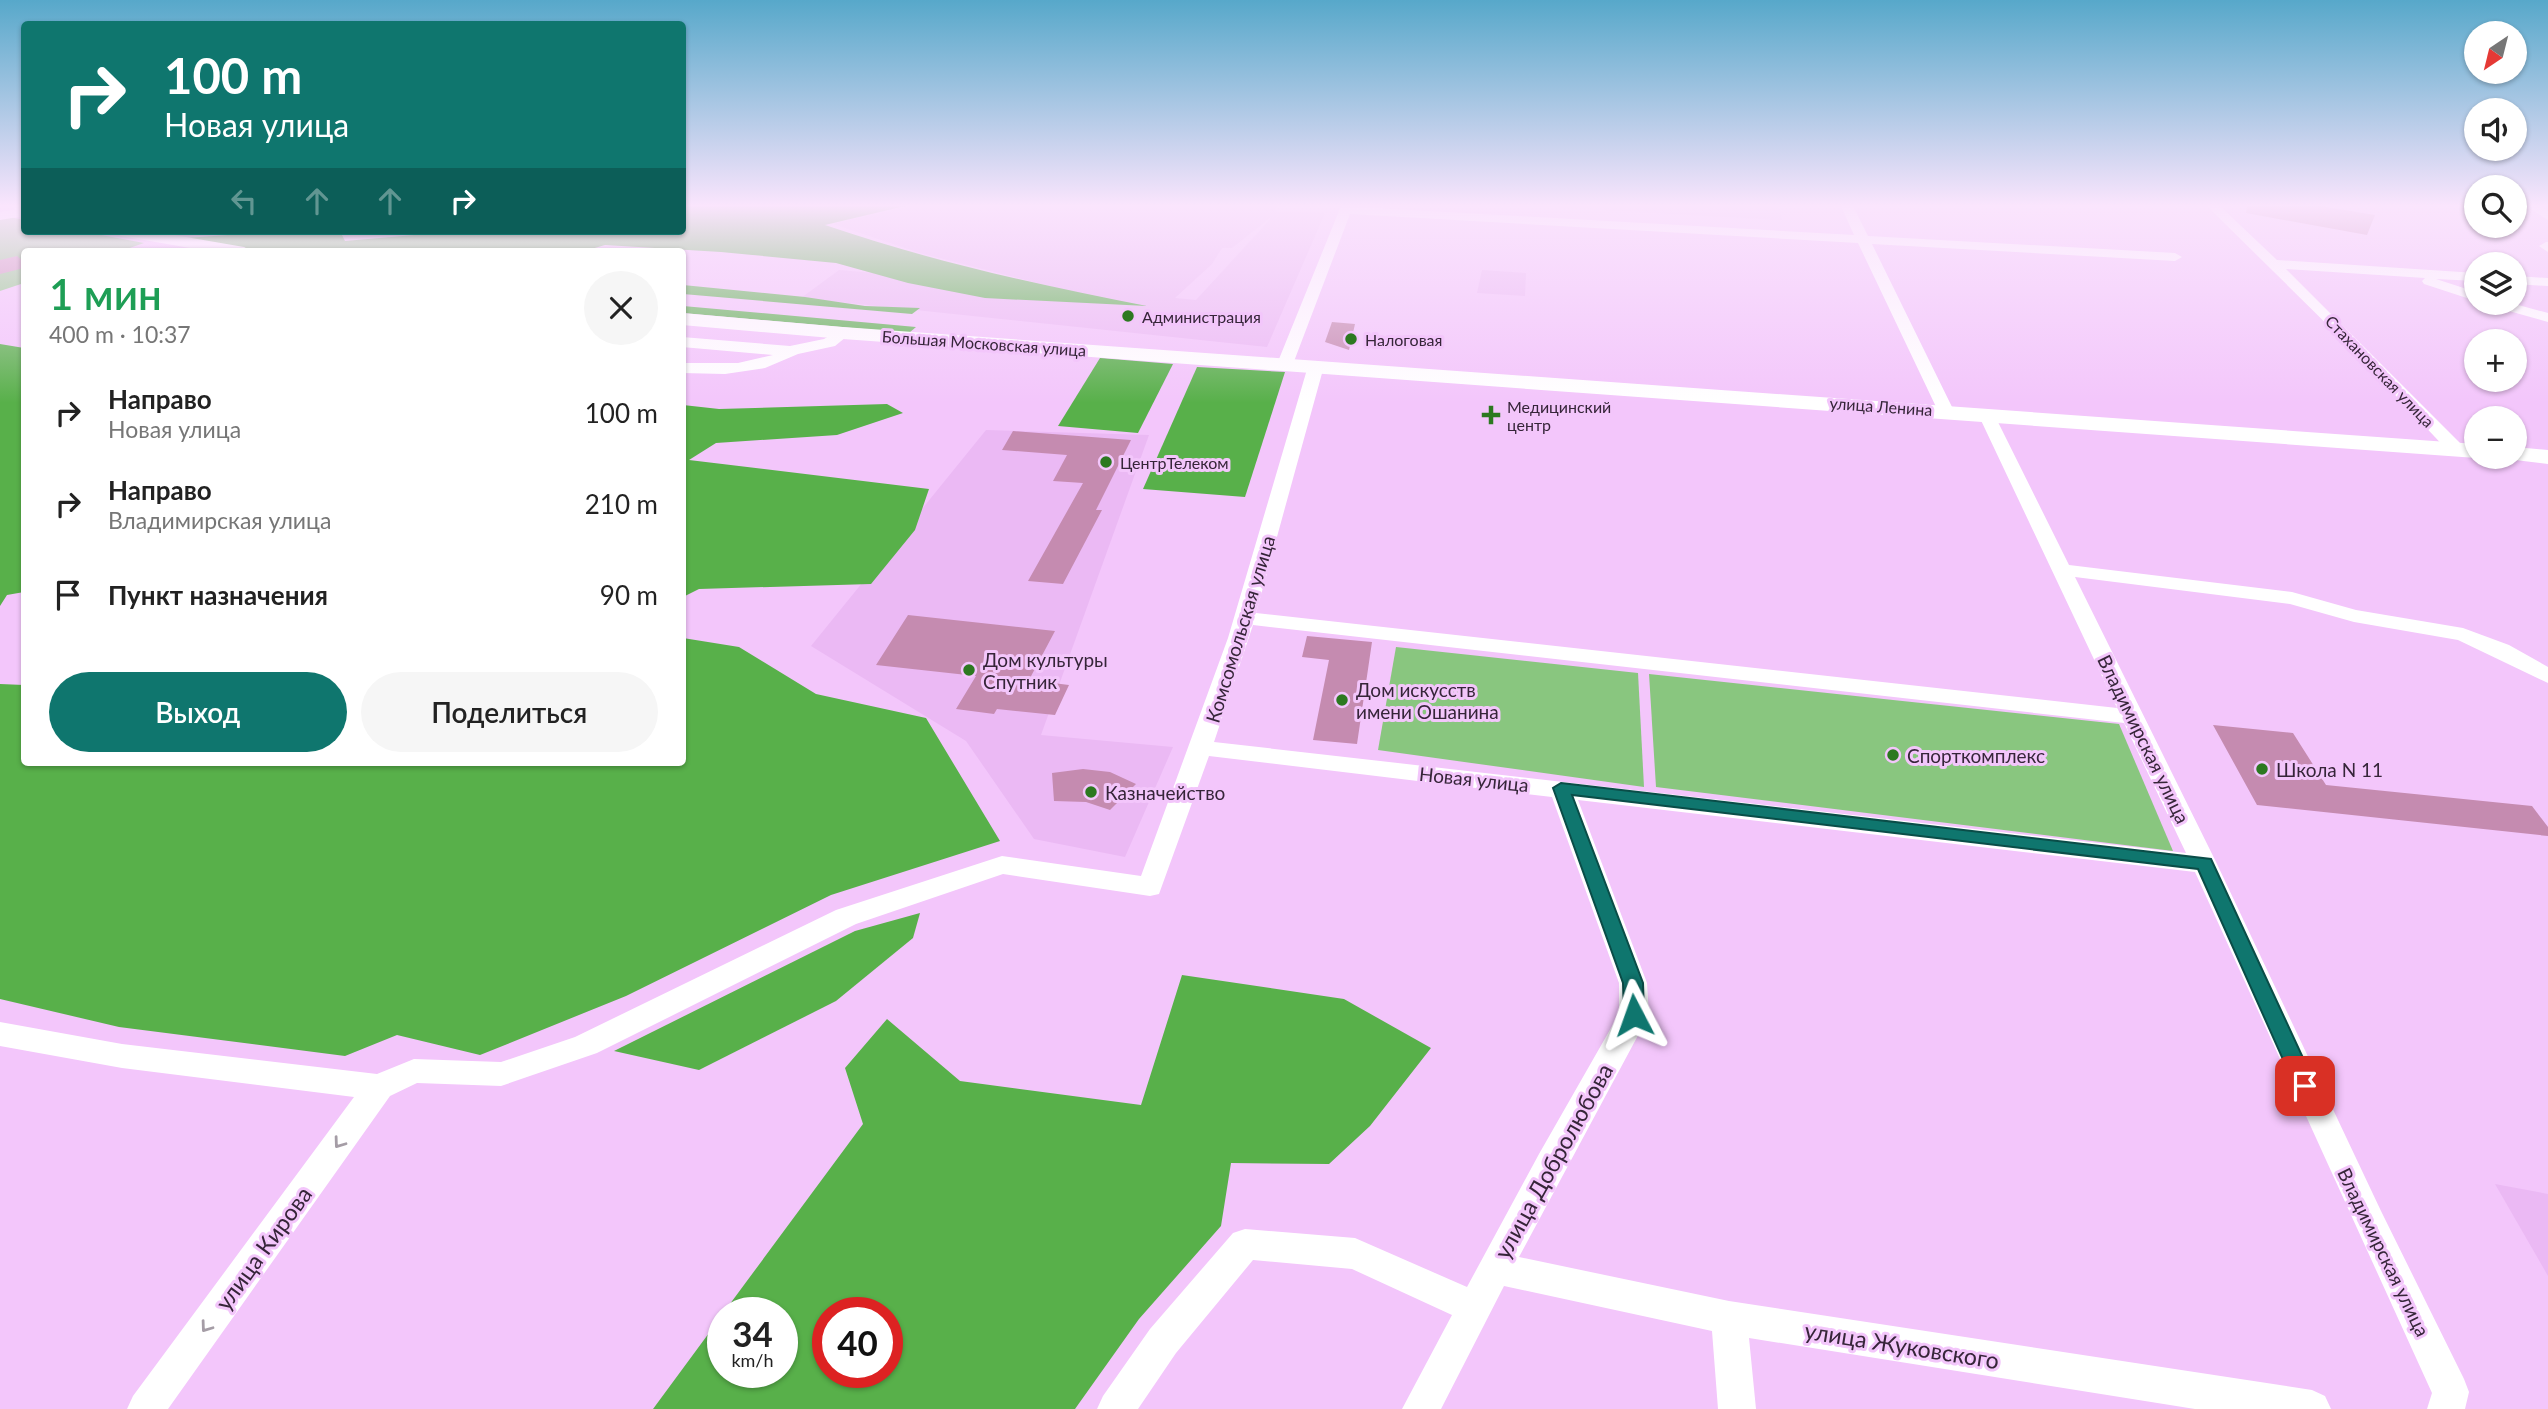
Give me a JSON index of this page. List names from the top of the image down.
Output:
{
  "streets": {
    "main road": ["Большая Московская улица", "улица Ленина"],
    "street": [
      "Стахановская улица",
      "Комсомольская улица",
      "Владимирская улица",
      "Новая улица",
      "улица Добролюбова",
      "улица Кирова",
      "улица Жуковского"
    ]
  },
  "crossings": [
    ["Большая Московская улица", "улица Ленина"],
    ["улица Ленина", "Комсомольская улица"],
    ["улица Ленина", "Владимирская улица"],
    ["Комсомольская улица", "Новая улица"],
    ["Комсомольская улица", "улица Кирова"],
    ["Владимирская улица", "Новая улица"],
    ["Новая улица", "улица Добролюбова"],
    ["улица Добролюбова", "улица Жуковского"]
  ],
  "one_way": ["улица Кирова"],
  "places": {
    "other": [
      "Администрация",
      "Налоговая",
      "ЦентрТелеком",
      "Дом культуры Спутник",
      "Дом искусств имени Ошанина",
      "Спорткомплекс",
      "Школа N 11",
      "Казначейство"
    ],
    "health": ["Медицинский центр"]
  },
  "north": "bottom left",
  "page": {
    "map_buttons": ["+", "−"],
    "turn": ["100 m", "Новая улица"],
    "heading": ["1 мин", "400 m · 10:37"],
    "list": [
      {
        "name": "Направо",
        "note": "Новая улица",
        "value": "100 m"
      },
      {
        "name": "Направо",
        "note": "Владимирская улица",
        "value": "210 m"
      },
      {
        "name": "Пункт назначения",
        "value": "90 m"
      }
    ],
    "buttons": ["Выход", "Поделиться"],
    "speed": "34 km/h",
    "limit": "40"
  }
}
